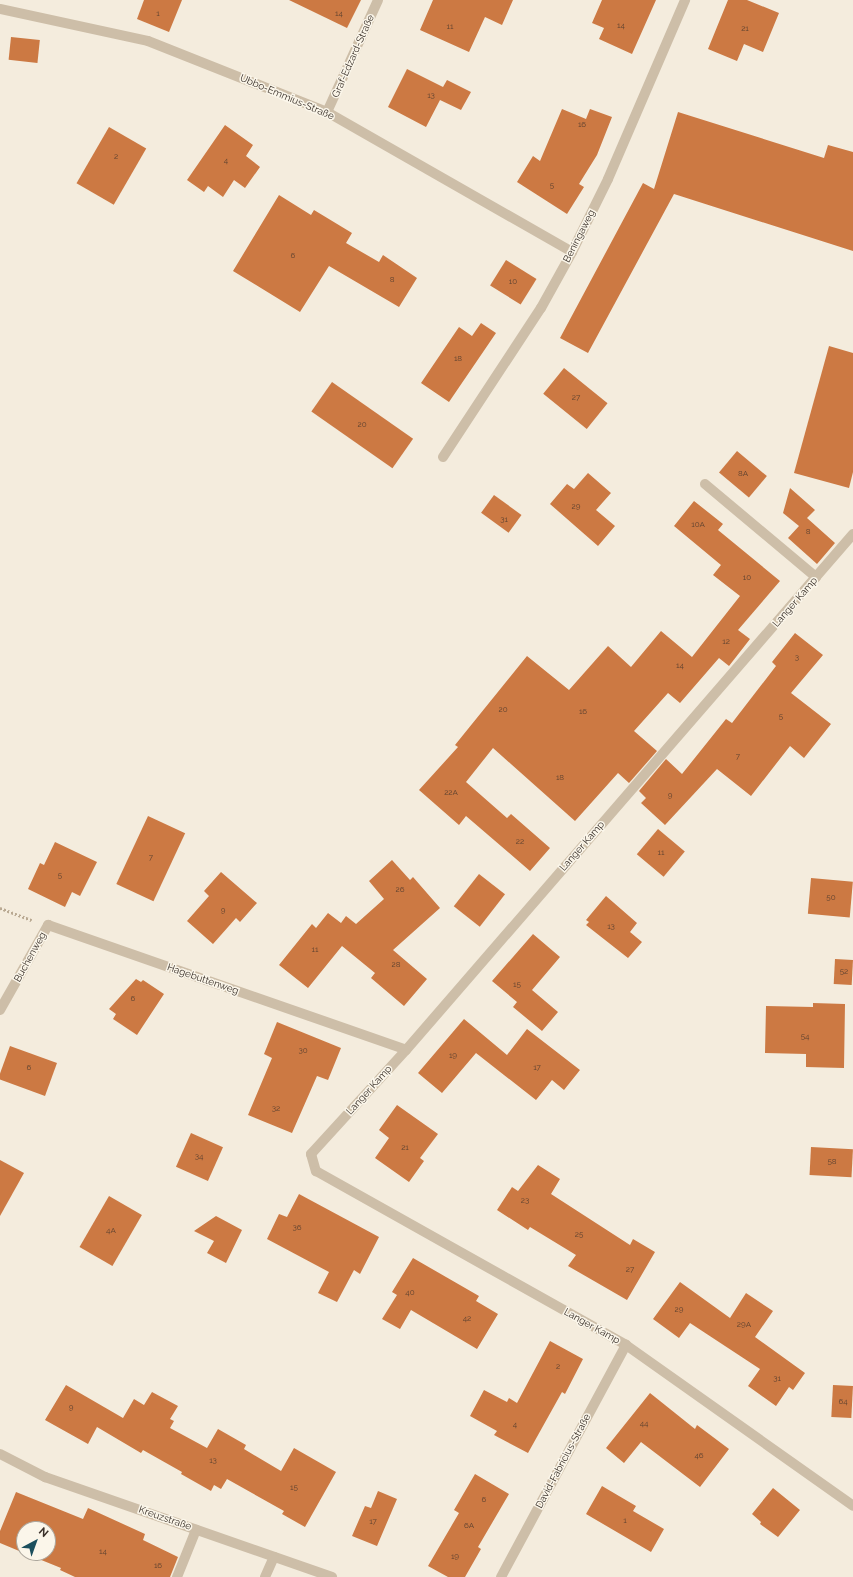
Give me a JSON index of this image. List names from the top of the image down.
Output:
{
  "streets": {
    "street": [
      "Graf-Edzard-Straße",
      "Ubbo-Emmius-Straße",
      "Beningaweg",
      "Langer Kamp",
      "Buchenweg",
      "Hagebuttenweg",
      "David-Fabricius-Straße",
      "Kreuzstraße"
    ]
  },
  "crossings": [
    ["Graf-Edzard-Straße", "Ubbo-Emmius-Straße"],
    ["Ubbo-Emmius-Straße", "Beningaweg"],
    ["Langer Kamp", "Hagebuttenweg"],
    ["Langer Kamp", "David-Fabricius-Straße"],
    ["Buchenweg", "Hagebuttenweg"]
  ],
  "house_numbers": [
    "1",
    "14",
    "14",
    "11",
    "21",
    "13",
    "16",
    "2",
    "4",
    "5",
    "6",
    "8",
    "10",
    "18",
    "27",
    "20",
    "8A",
    "29",
    "31",
    "10A",
    "8",
    "10",
    "12",
    "3",
    "14",
    "20",
    "16",
    "5",
    "7",
    "18",
    "22A",
    "9",
    "22",
    "11",
    "7",
    "5",
    "26",
    "50",
    "9",
    "13",
    "11",
    "28",
    "52",
    "15",
    "6",
    "54",
    "30",
    "19",
    "6",
    "17",
    "32",
    "21",
    "34",
    "58",
    "23",
    "36",
    "4A",
    "25",
    "27",
    "40",
    "29",
    "42",
    "29A",
    "2",
    "31",
    "64",
    "9",
    "44",
    "4",
    "46",
    "13",
    "15",
    "6",
    "1",
    "17",
    "6A",
    "14",
    "19",
    "16"
  ],
  "north": "top right"
}
